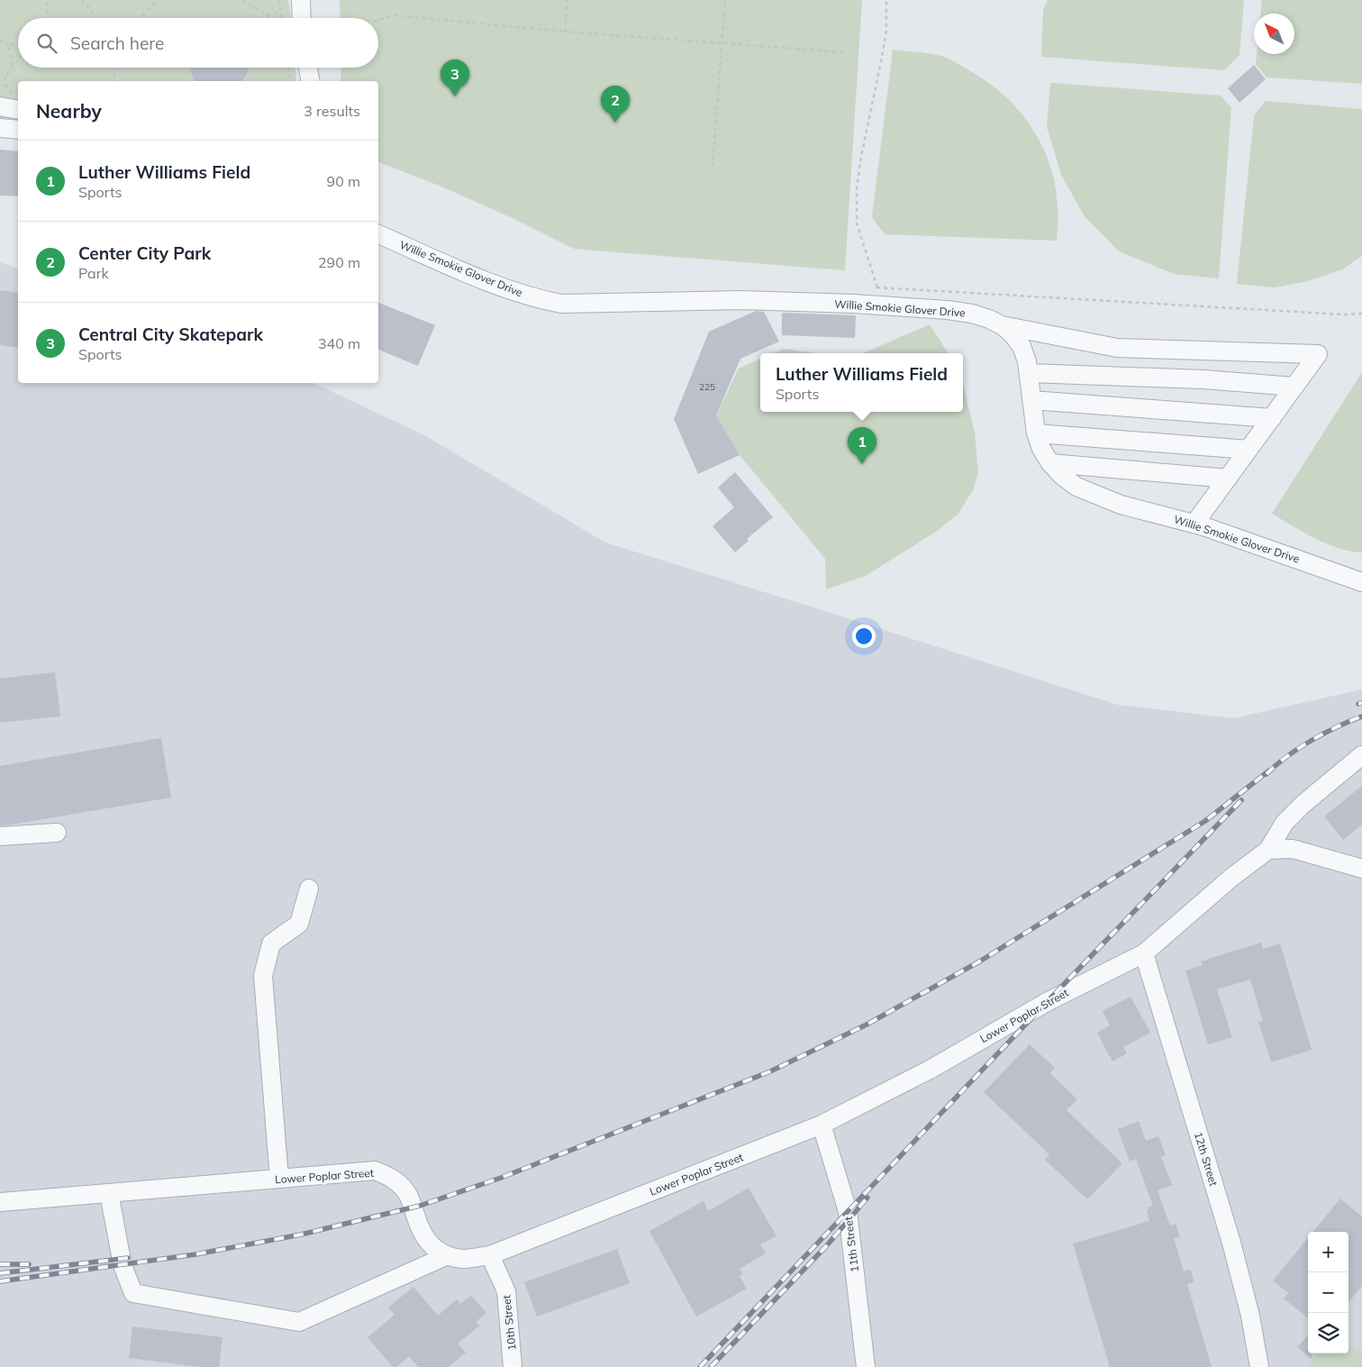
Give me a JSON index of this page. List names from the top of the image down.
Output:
{
  "streets": {
    "street": [
      "Willie Smokie Glover Drive",
      "Lower Poplar Street",
      "12th Street",
      "11th Street",
      "10th Street"
    ]
  },
  "crossings": [
    ["Lower Poplar Street", "12th Street"],
    ["Lower Poplar Street", "11th Street"],
    ["Lower Poplar Street", "10th Street"]
  ],
  "house_numbers": ["225"],
  "north": "top left",
  "page": {
    "search": "Search here",
    "pins": ["3", "2", "1"],
    "heading": ["Nearby", "3 results"],
    "list": [
      {
        "mark": "1",
        "name": "Luther Williams Field",
        "note": "Sports",
        "value": "90 m"
      },
      {
        "mark": "2",
        "name": "Center City Park",
        "note": "Park",
        "value": "290 m"
      },
      {
        "mark": "3",
        "name": "Central City Skatepark",
        "note": "Sports",
        "value": "340 m"
      }
    ],
    "popup": ["Luther Williams Field", "Sports"],
    "map_buttons": ["+", "−"]
  }
}
